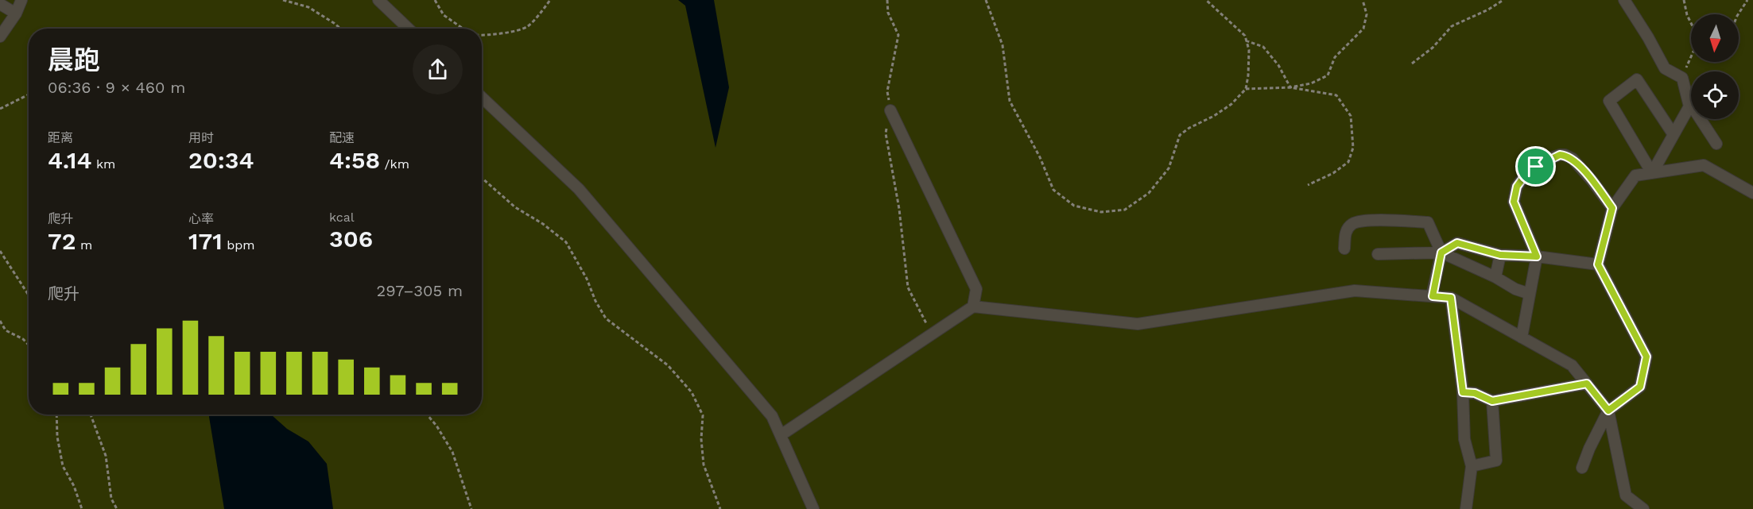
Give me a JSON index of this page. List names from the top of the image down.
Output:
{
  "north": "bottom",
  "page": {
    "heading": ["晨跑", "06:36 · 9 × 460 m"],
    "stats": [
      ["距离", "4.14 km"],
      ["用时", "20:34"],
      ["配速", "4:58 /km"],
      ["爬升", "72 m"],
      ["心率", "171 bpm"],
      ["kcal", "306"]
    ],
    "chart": ["爬升", "297–305 m"]
  }
}
